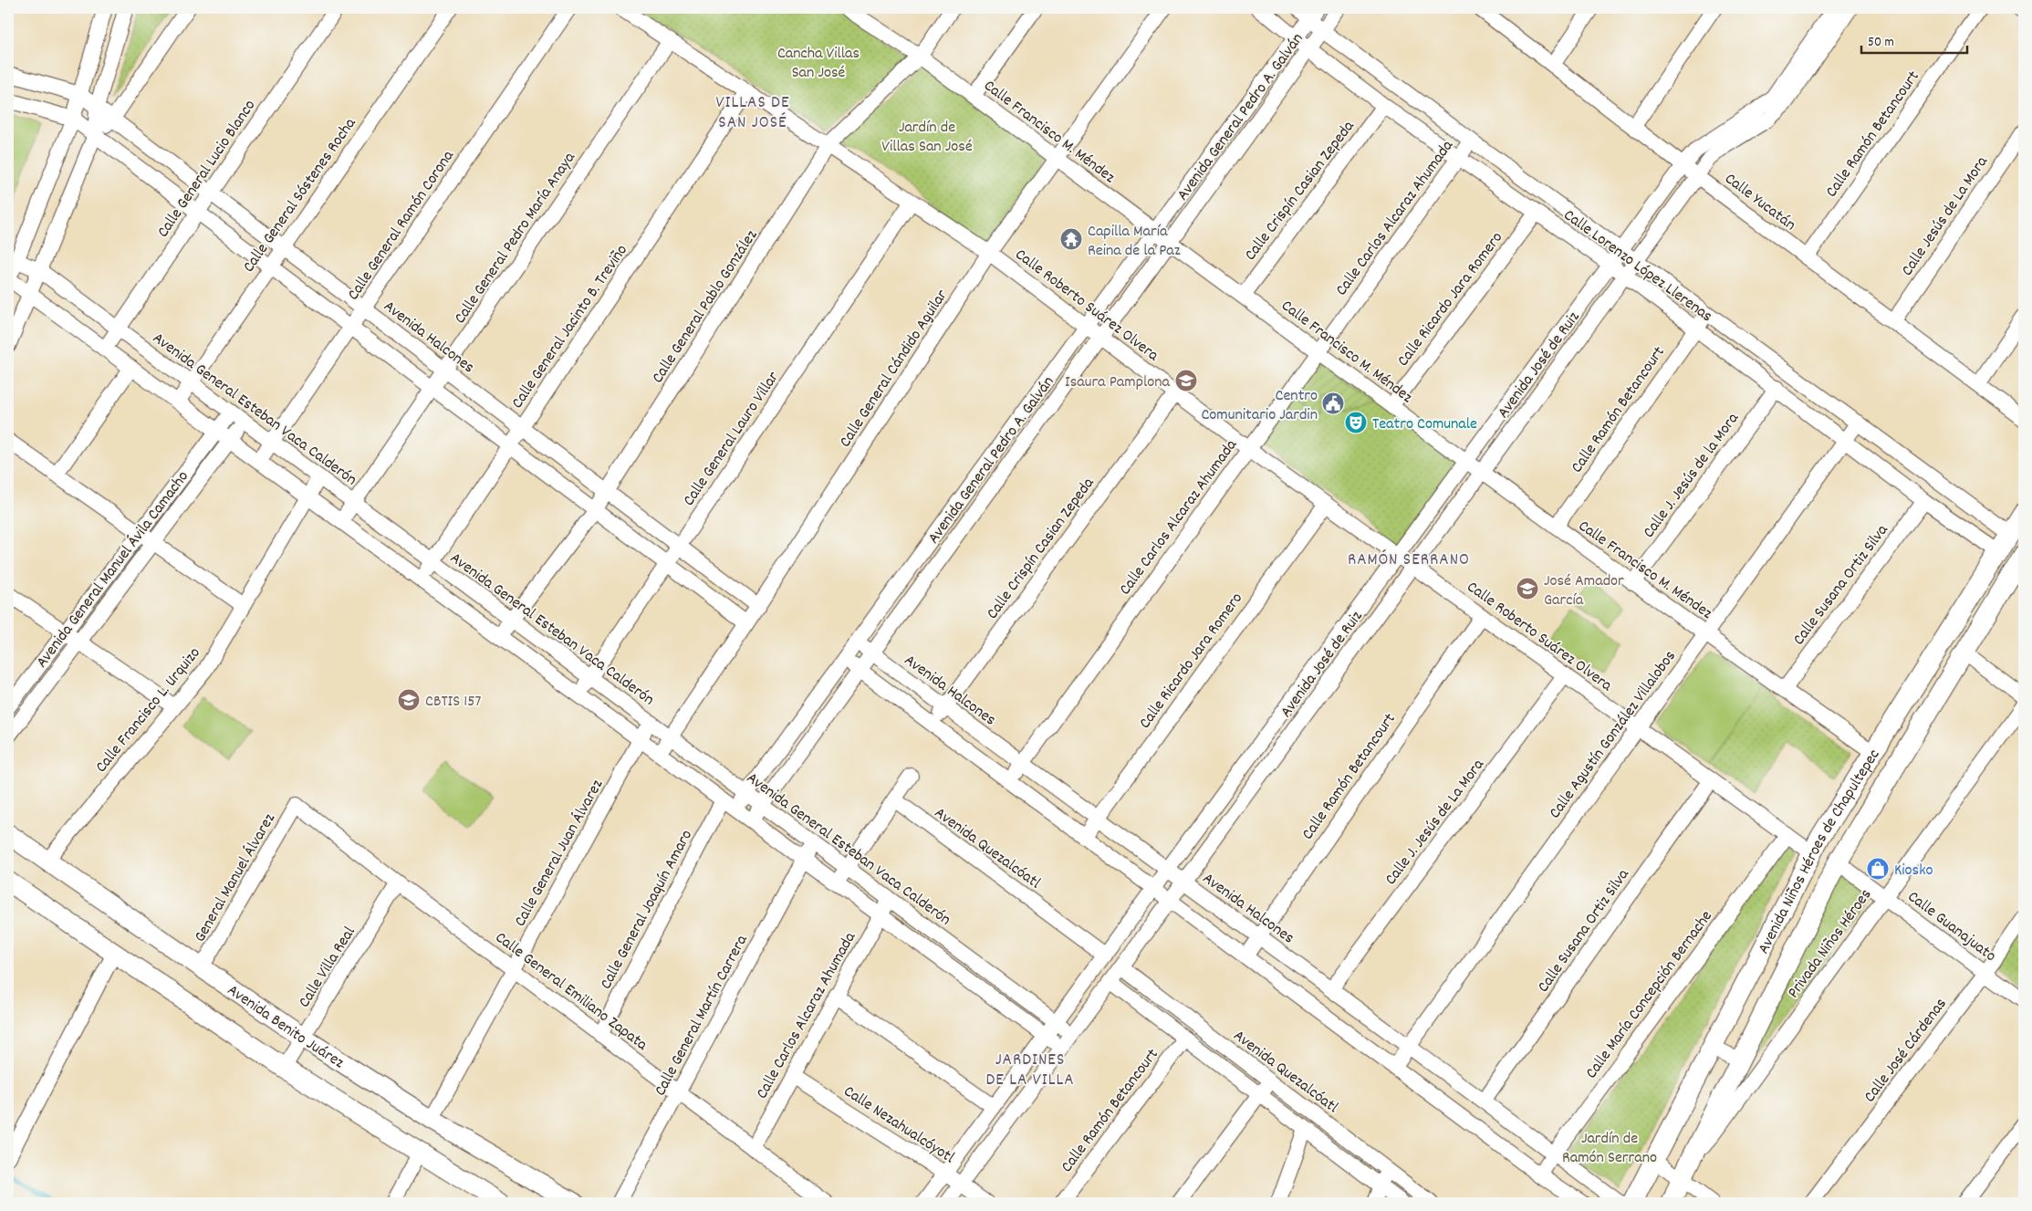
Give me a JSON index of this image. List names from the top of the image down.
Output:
{
  "streets": {
    "main road": ["Avenida Niños Héroes de Chapultepec", "Avenida Benito Juárez"],
    "street": [
      "Avenida General Pedro A. Galván",
      "Calle Francisco M. Méndez",
      "Calle Ramón Betancourt",
      "Calle General Lucio Blanco",
      "Calle Crispín Casian Zepeda",
      "Calle General Sóstenes Rocha",
      "Calle Yucatán",
      "Calle Jesús de La Mora",
      "Calle Carlos Alcaraz Ahumada",
      "Calle General Ramón Corona",
      "Calle General Pedro María Anaya",
      "Calle Lorenzo López Llerenas",
      "Calle Ricardo Jara Romero",
      "Calle Roberto Suárez Olvera",
      "Calle General Pablo González",
      "Calle General Jacinto B. Treviño",
      "Avenida Halcones",
      "Avenida José de Ruiz",
      "Calle General Cándido Aguilar",
      "Avenida General Esteban Vaca Calderón",
      "Calle General Lauro Villar",
      "Calle J. Jesús de la Mora",
      "Avenida General Manuel Ávila Camacho",
      "Calle Susana Ortiz Silva",
      "Calle Francisco L. Urquizo",
      "Calle Agustín González Villalobos",
      "Calle J. Jesús de La Mora",
      "Avenida Quezalcóatl",
      "Calle General Juan Álvarez",
      "General Manuel Álvarez",
      "Calle General Joaquín Amaro",
      "Calle Guanajuato",
      "Privada Niños Héroes",
      "Calle Villa Real",
      "Calle General Emiliano Zapata",
      "Calle María Concepción Bernache",
      "Calle General Martín Carrera",
      "Calle José Cárdenas",
      "Calle Nezahualcóyotl"
    ]
  },
  "crossings": [
    ["Avenida General Pedro A. Galván", "Calle Francisco M. Méndez"],
    ["Avenida General Pedro A. Galván", "Calle Lorenzo López Llerenas"],
    ["Avenida General Pedro A. Galván", "Calle Roberto Suárez Olvera"],
    ["Avenida General Pedro A. Galván", "Avenida Halcones"],
    ["Avenida General Pedro A. Galván", "Avenida General Esteban Vaca Calderón"],
    ["Calle Francisco M. Méndez", "Calle Ramón Betancourt"],
    ["Calle Francisco M. Méndez", "Calle Crispín Casian Zepeda"],
    ["Calle Francisco M. Méndez", "Calle Carlos Alcaraz Ahumada"],
    ["Calle Francisco M. Méndez", "Calle Ricardo Jara Romero"],
    ["Calle Francisco M. Méndez", "Calle General Pablo González"],
    ["Calle Francisco M. Méndez", "Avenida José de Ruiz"],
    ["Calle Francisco M. Méndez", "Calle General Cándido Aguilar"],
    ["Calle Francisco M. Méndez", "Calle J. Jesús de la Mora"],
    ["Calle Francisco M. Méndez", "Calle Susana Ortiz Silva"],
    ["Calle Francisco M. Méndez", "Calle Agustín González Villalobos"],
    ["Calle Francisco M. Méndez", "Avenida Niños Héroes de Chapultepec"],
    ["Calle Ramón Betancourt", "Calle Yucatán"],
    ["Calle Ramón Betancourt", "Calle Lorenzo López Llerenas"],
    ["Calle Ramón Betancourt", "Calle Roberto Suárez Olvera"],
    ["Calle Ramón Betancourt", "Avenida Halcones"],
    ["Calle General Lucio Blanco", "Avenida Halcones"],
    ["Calle General Lucio Blanco", "Avenida General Esteban Vaca Calderón"],
    ["Calle Crispín Casian Zepeda", "Calle Lorenzo López Llerenas"],
    ["Calle Crispín Casian Zepeda", "Calle Roberto Suárez Olvera"],
    ["Calle Crispín Casian Zepeda", "Avenida Halcones"],
    ["Calle General Sóstenes Rocha", "Avenida Halcones"],
    ["Calle General Sóstenes Rocha", "Avenida General Esteban Vaca Calderón"],
    ["Calle Yucatán", "Calle Jesús de La Mora"],
    ["Calle Yucatán", "Avenida José de Ruiz"],
    ["Calle Carlos Alcaraz Ahumada", "Calle Lorenzo López Llerenas"],
    ["Calle Carlos Alcaraz Ahumada", "Calle Roberto Suárez Olvera"],
    ["Calle Carlos Alcaraz Ahumada", "Avenida Halcones"],
    ["Calle Carlos Alcaraz Ahumada", "Avenida General Esteban Vaca Calderón"],
    ["Calle Carlos Alcaraz Ahumada", "Calle General Emiliano Zapata"],
    ["Calle Carlos Alcaraz Ahumada", "Calle Nezahualcóyotl"],
    ["Calle General Ramón Corona", "Avenida Halcones"],
    ["Calle General Ramón Corona", "Avenida General Esteban Vaca Calderón"],
    ["Calle General Pedro María Anaya", "Calle Roberto Suárez Olvera"],
    ["Calle General Pedro María Anaya", "Avenida Halcones"],
    ["Calle General Pedro María Anaya", "Avenida General Esteban Vaca Calderón"],
    ["Calle Lorenzo López Llerenas", "Calle Ricardo Jara Romero"],
    ["Calle Lorenzo López Llerenas", "Avenida José de Ruiz"],
    ["Calle Lorenzo López Llerenas", "Calle J. Jesús de la Mora"],
    ["Calle Lorenzo López Llerenas", "Calle Susana Ortiz Silva"],
    ["Calle Lorenzo López Llerenas", "Calle Agustín González Villalobos"],
    ["Calle Lorenzo López Llerenas", "Avenida Niños Héroes de Chapultepec"],
    ["Calle Ricardo Jara Romero", "Calle Roberto Suárez Olvera"],
    ["Calle Ricardo Jara Romero", "Avenida Halcones"],
    ["Calle Roberto Suárez Olvera", "Calle General Pablo González"],
    ["Calle Roberto Suárez Olvera", "Calle General Jacinto B. Treviño"],
    ["Calle Roberto Suárez Olvera", "Avenida José de Ruiz"],
    ["Calle Roberto Suárez Olvera", "Calle General Cándido Aguilar"],
    ["Calle Roberto Suárez Olvera", "Calle General Lauro Villar"],
    ["Calle Roberto Suárez Olvera", "Calle Susana Ortiz Silva"],
    ["Calle Roberto Suárez Olvera", "Calle Agustín González Villalobos"],
    ["Calle Roberto Suárez Olvera", "Calle J. Jesús de La Mora"],
    ["Calle Roberto Suárez Olvera", "Avenida Niños Héroes de Chapultepec"],
    ["Calle Roberto Suárez Olvera", "Calle María Concepción Bernache"],
    ["Calle General Pablo González", "Avenida Halcones"],
    ["Calle General Pablo González", "Avenida General Esteban Vaca Calderón"],
    ["Calle General Jacinto B. Treviño", "Avenida Halcones"],
    ["Calle General Jacinto B. Treviño", "Avenida General Esteban Vaca Calderón"],
    ["Avenida Halcones", "Avenida José de Ruiz"],
    ["Avenida Halcones", "Calle General Cándido Aguilar"],
    ["Avenida Halcones", "Calle General Lauro Villar"],
    ["Avenida Halcones", "Calle Susana Ortiz Silva"],
    ["Avenida Halcones", "Calle Agustín González Villalobos"],
    ["Avenida Halcones", "Calle J. Jesús de La Mora"],
    ["Avenida Halcones", "Calle María Concepción Bernache"],
    ["Avenida José de Ruiz", "Avenida General Esteban Vaca Calderón"],
    ["Avenida José de Ruiz", "Avenida Quezalcóatl"],
    ["Avenida José de Ruiz", "Calle Nezahualcóyotl"],
    ["Calle General Cándido Aguilar", "Avenida General Esteban Vaca Calderón"],
    ["Avenida General Esteban Vaca Calderón", "Calle General Lauro Villar"],
    ["Avenida General Esteban Vaca Calderón", "Avenida General Manuel Ávila Camacho"],
    ["Avenida General Esteban Vaca Calderón", "Calle Francisco L. Urquizo"],
    ["Avenida General Esteban Vaca Calderón", "Calle General Juan Álvarez"],
    ["Avenida General Esteban Vaca Calderón", "Calle General Martín Carrera"],
    ["Calle Francisco L. Urquizo", "Avenida Benito Juárez"],
    ["Avenida Niños Héroes de Chapultepec", "Calle Guanajuato"],
    ["Avenida Niños Héroes de Chapultepec", "Privada Niños Héroes"],
    ["Calle General Juan Álvarez", "Calle General Emiliano Zapata"],
    ["Calle General Juan Álvarez", "Avenida Benito Juárez"],
    ["General Manuel Álvarez", "Calle General Emiliano Zapata"],
    ["General Manuel Álvarez", "Avenida Benito Juárez"],
    ["Calle General Joaquín Amaro", "Calle General Emiliano Zapata"],
    ["Calle Guanajuato", "Privada Niños Héroes"],
    ["Calle Guanajuato", "Calle José Cárdenas"],
    ["Calle Villa Real", "Calle General Emiliano Zapata"],
    ["Calle Villa Real", "Avenida Benito Juárez"],
    ["Calle General Emiliano Zapata", "Calle General Martín Carrera"]
  ],
  "districts": ["VILLAS DE SAN JOSÉ", "RAMÓN SERRANO", "JARDINES DE LA VILLA"],
  "parks": ["Cancha Villas San José", "Jardín de Villas San José", "Jardín de Ramón Serrano"],
  "places": {
    "temple": ["Capilla María Reina de la Paz"],
    "school or university": ["Isaura Pamplona", "José Amador García", "CBTIS 157"],
    "public building": ["Centro Comunitario Jardin"],
    "theatre": ["Teatro Comunale"],
    "shop": ["Kiosko"]
  },
  "scale_bar": "50 m"
}
